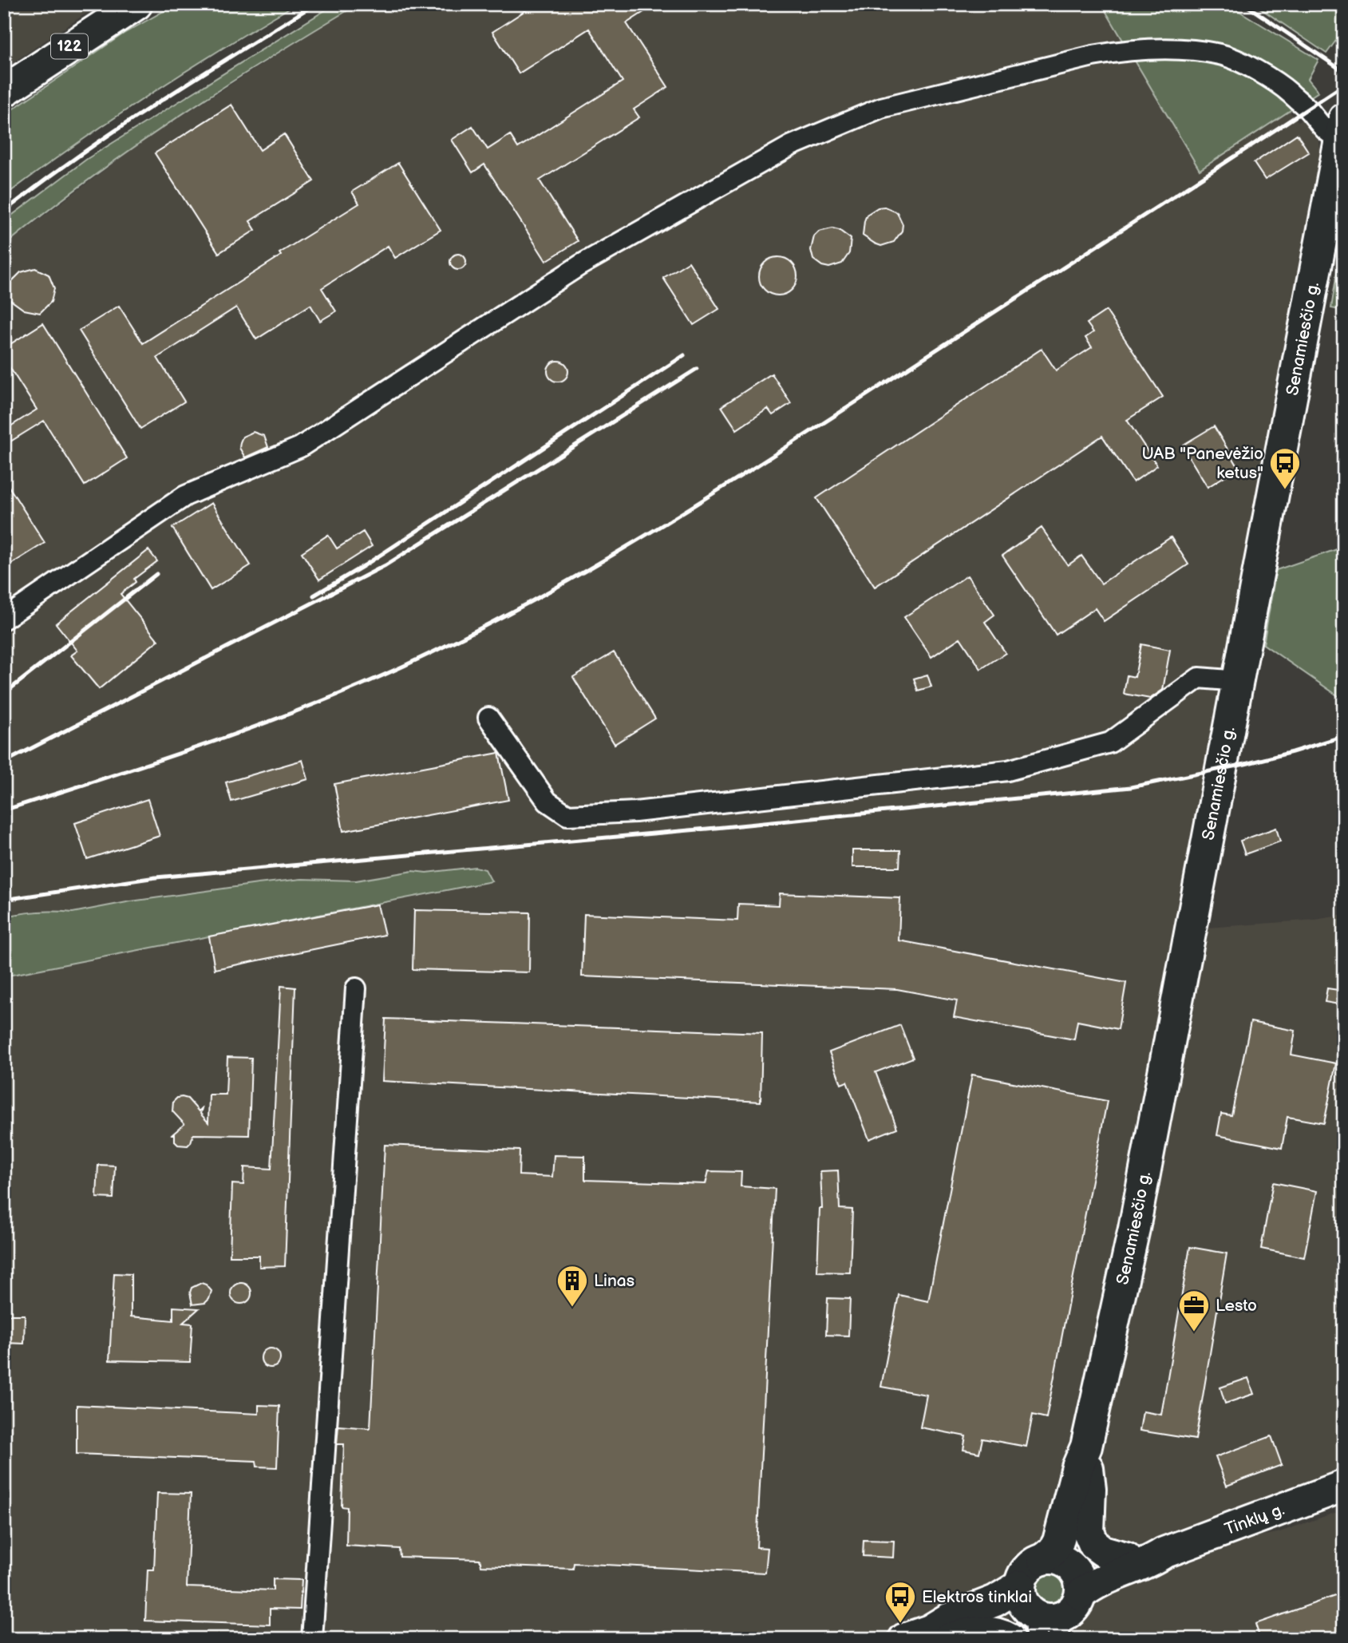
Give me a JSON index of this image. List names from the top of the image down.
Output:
{
  "streets": {
    "main road": ["122", "Senamiesčio g.", "Tinklų g."]
  },
  "crossings": [
    ["Senamiesčio g.", "Tinklų g."]
  ],
  "places": {
    "bus stop": ["UAB \"Panevėžio ketus\"", "Elektros tinklai"],
    "building": ["Linas"],
    "office": ["Lesto"]
  }
}
